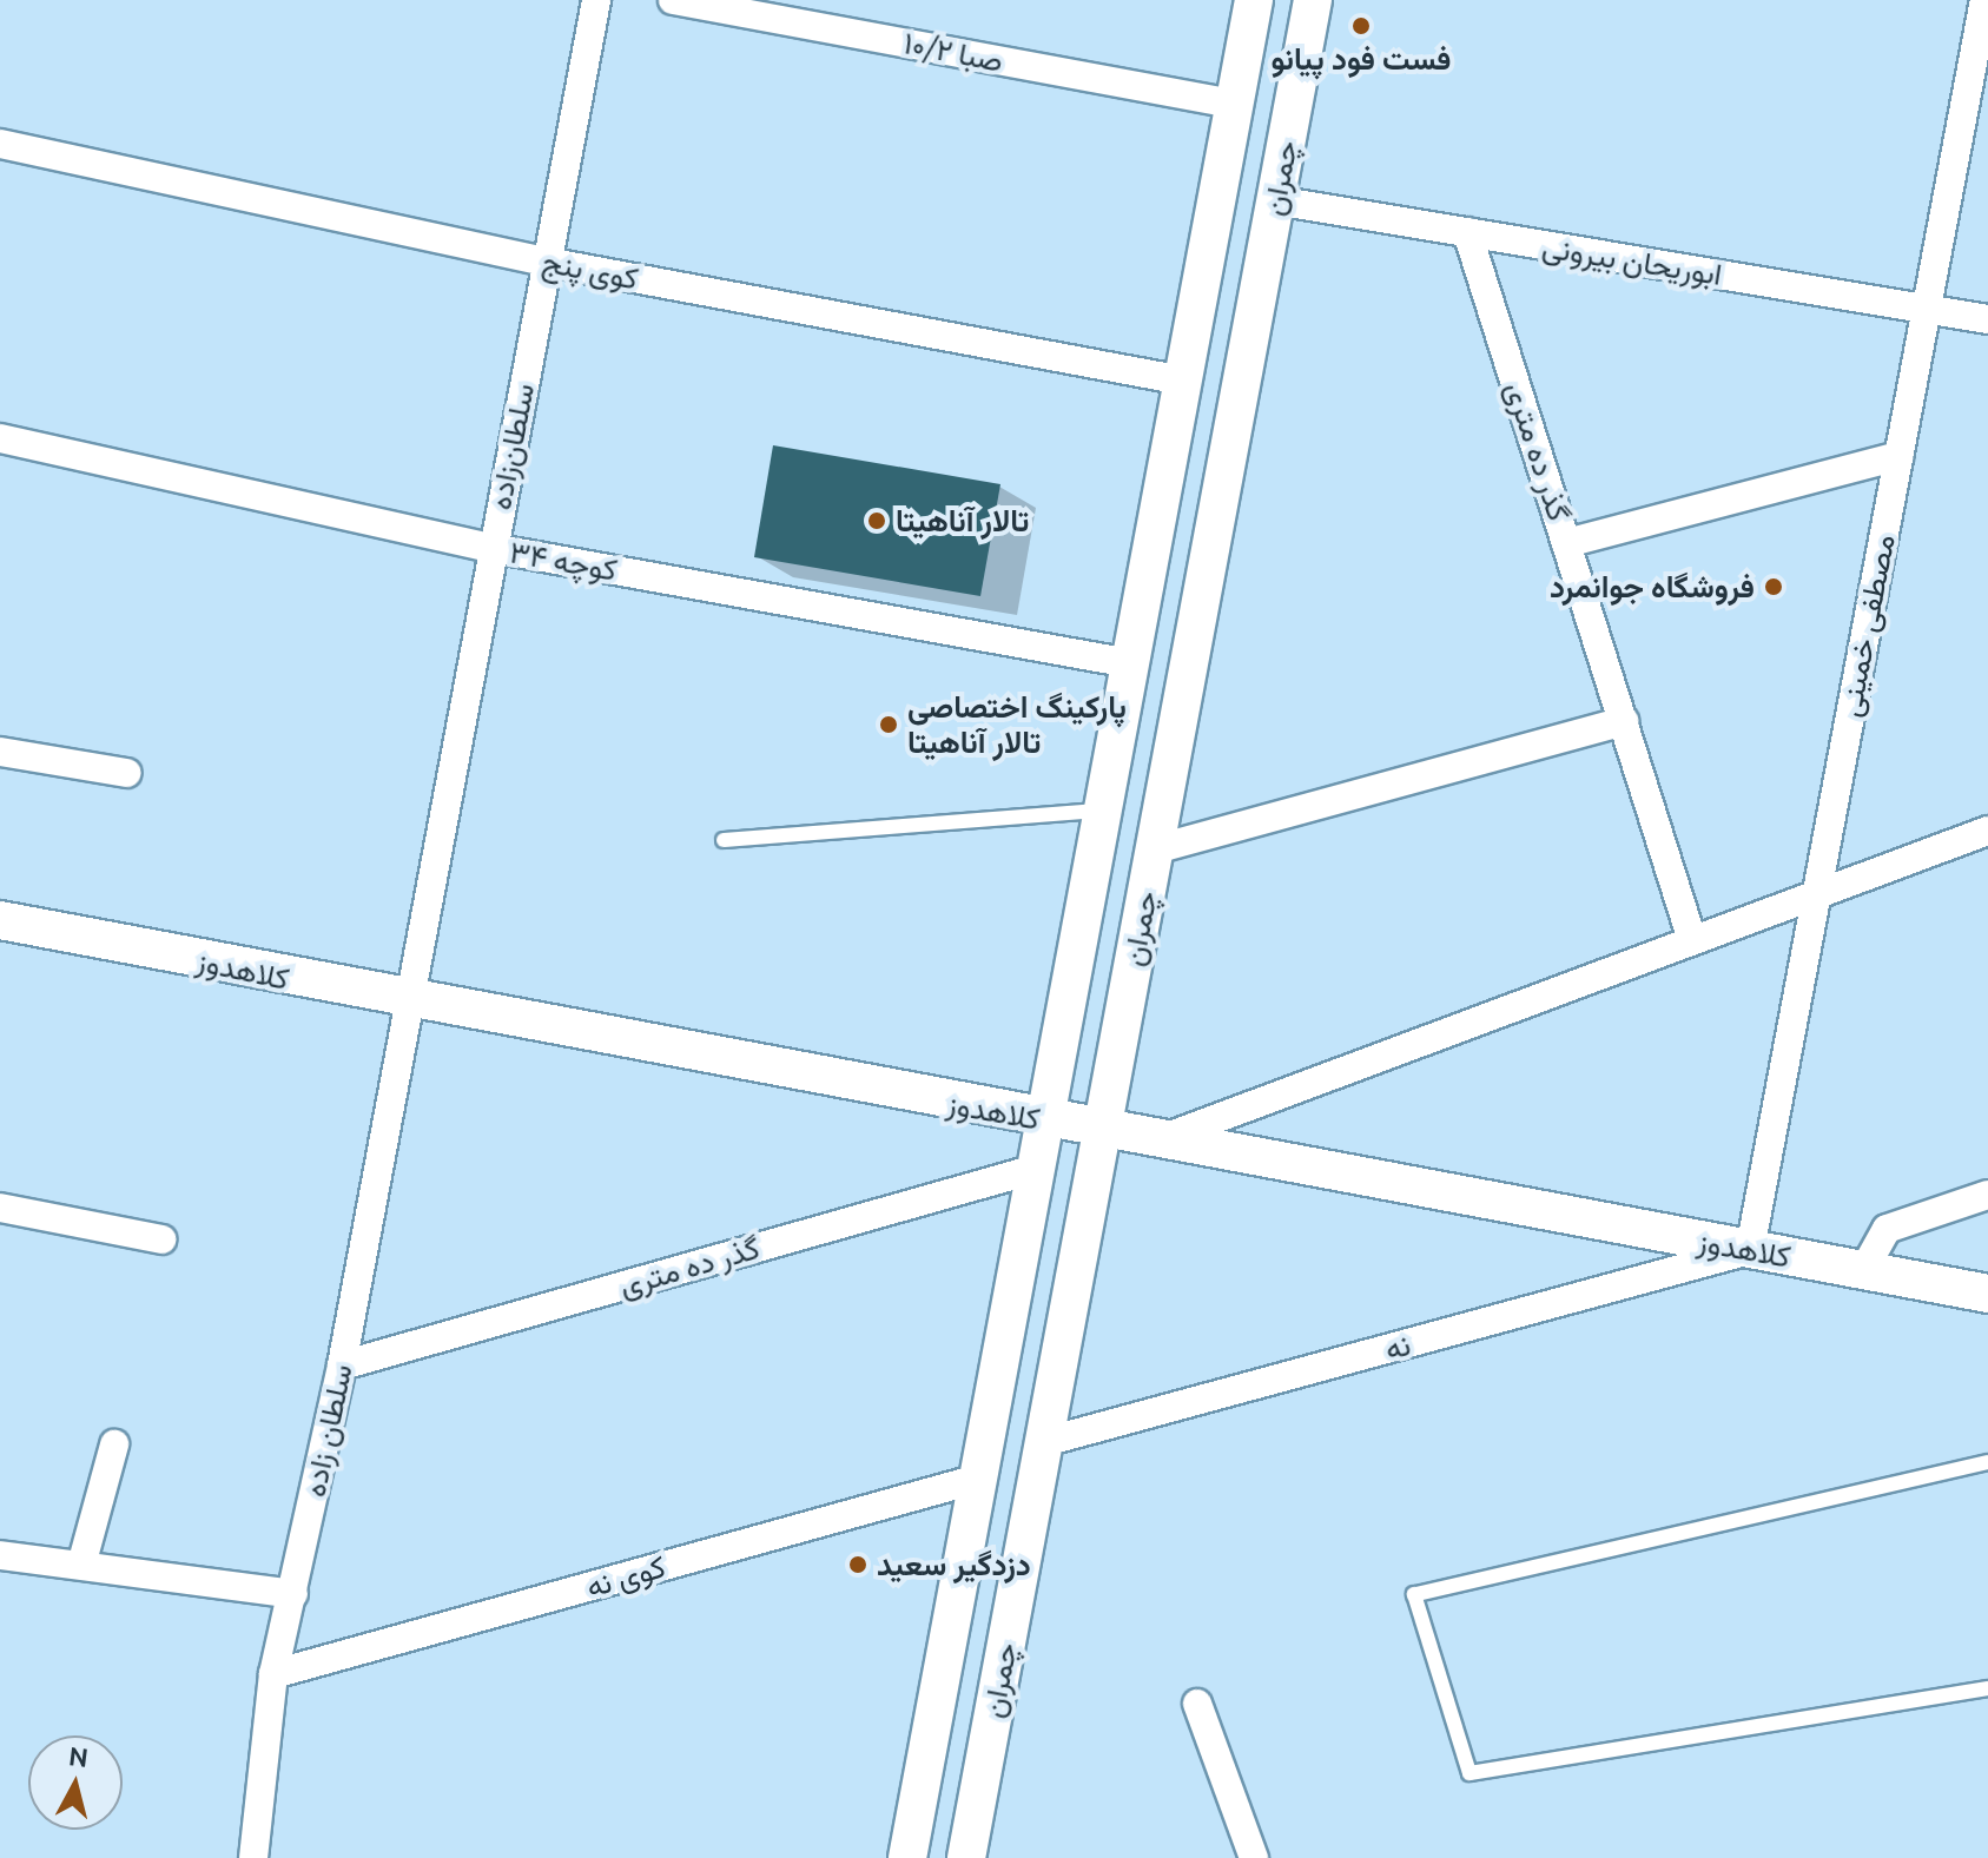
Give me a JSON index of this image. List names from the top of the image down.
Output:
{
  "streets": {
    "street": [
      "صبا ۱۰/۲",
      "چمران",
      "ابوریحان بیرونی",
      "کوی پنج",
      "سلطان‌زاده",
      "گذر ده متری",
      "کوچه ۳۴",
      "مصطفی خمینی",
      "کلاهدوز",
      "نه",
      "سلطان زاده",
      "کوی نه"
    ]
  },
  "crossings": [
    ["صبا ۱۰/۲", "چمران"],
    ["چمران", "ابوریحان بیرونی"],
    ["چمران", "کوی پنج"],
    ["چمران", "گذر ده متری"],
    ["چمران", "کوچه ۳۴"],
    ["چمران", "کلاهدوز"],
    ["چمران", "نه"],
    ["چمران", "کوی نه"],
    ["ابوریحان بیرونی", "گذر ده متری"],
    ["ابوریحان بیرونی", "مصطفی خمینی"],
    ["کوی پنج", "سلطان‌زاده"],
    ["سلطان‌زاده", "کوچه ۳۴"],
    ["سلطان‌زاده", "کلاهدوز"],
    ["سلطان‌زاده", "سلطان زاده"],
    ["گذر ده متری", "سلطان زاده"],
    ["مصطفی خمینی", "کلاهدوز"],
    ["مصطفی خمینی", "نه"],
    ["کلاهدوز", "نه"],
    ["کلاهدوز", "سلطان زاده"],
    ["سلطان زاده", "کوی نه"]
  ],
  "places": [
    "فست فود پیانو",
    "تالار آناهیتا",
    "فروشگاه جوانمرد",
    "پارکینگ اختصاصی تالار آناهیتا",
    "دزدگیر سعید"
  ],
  "north": "top"
}
